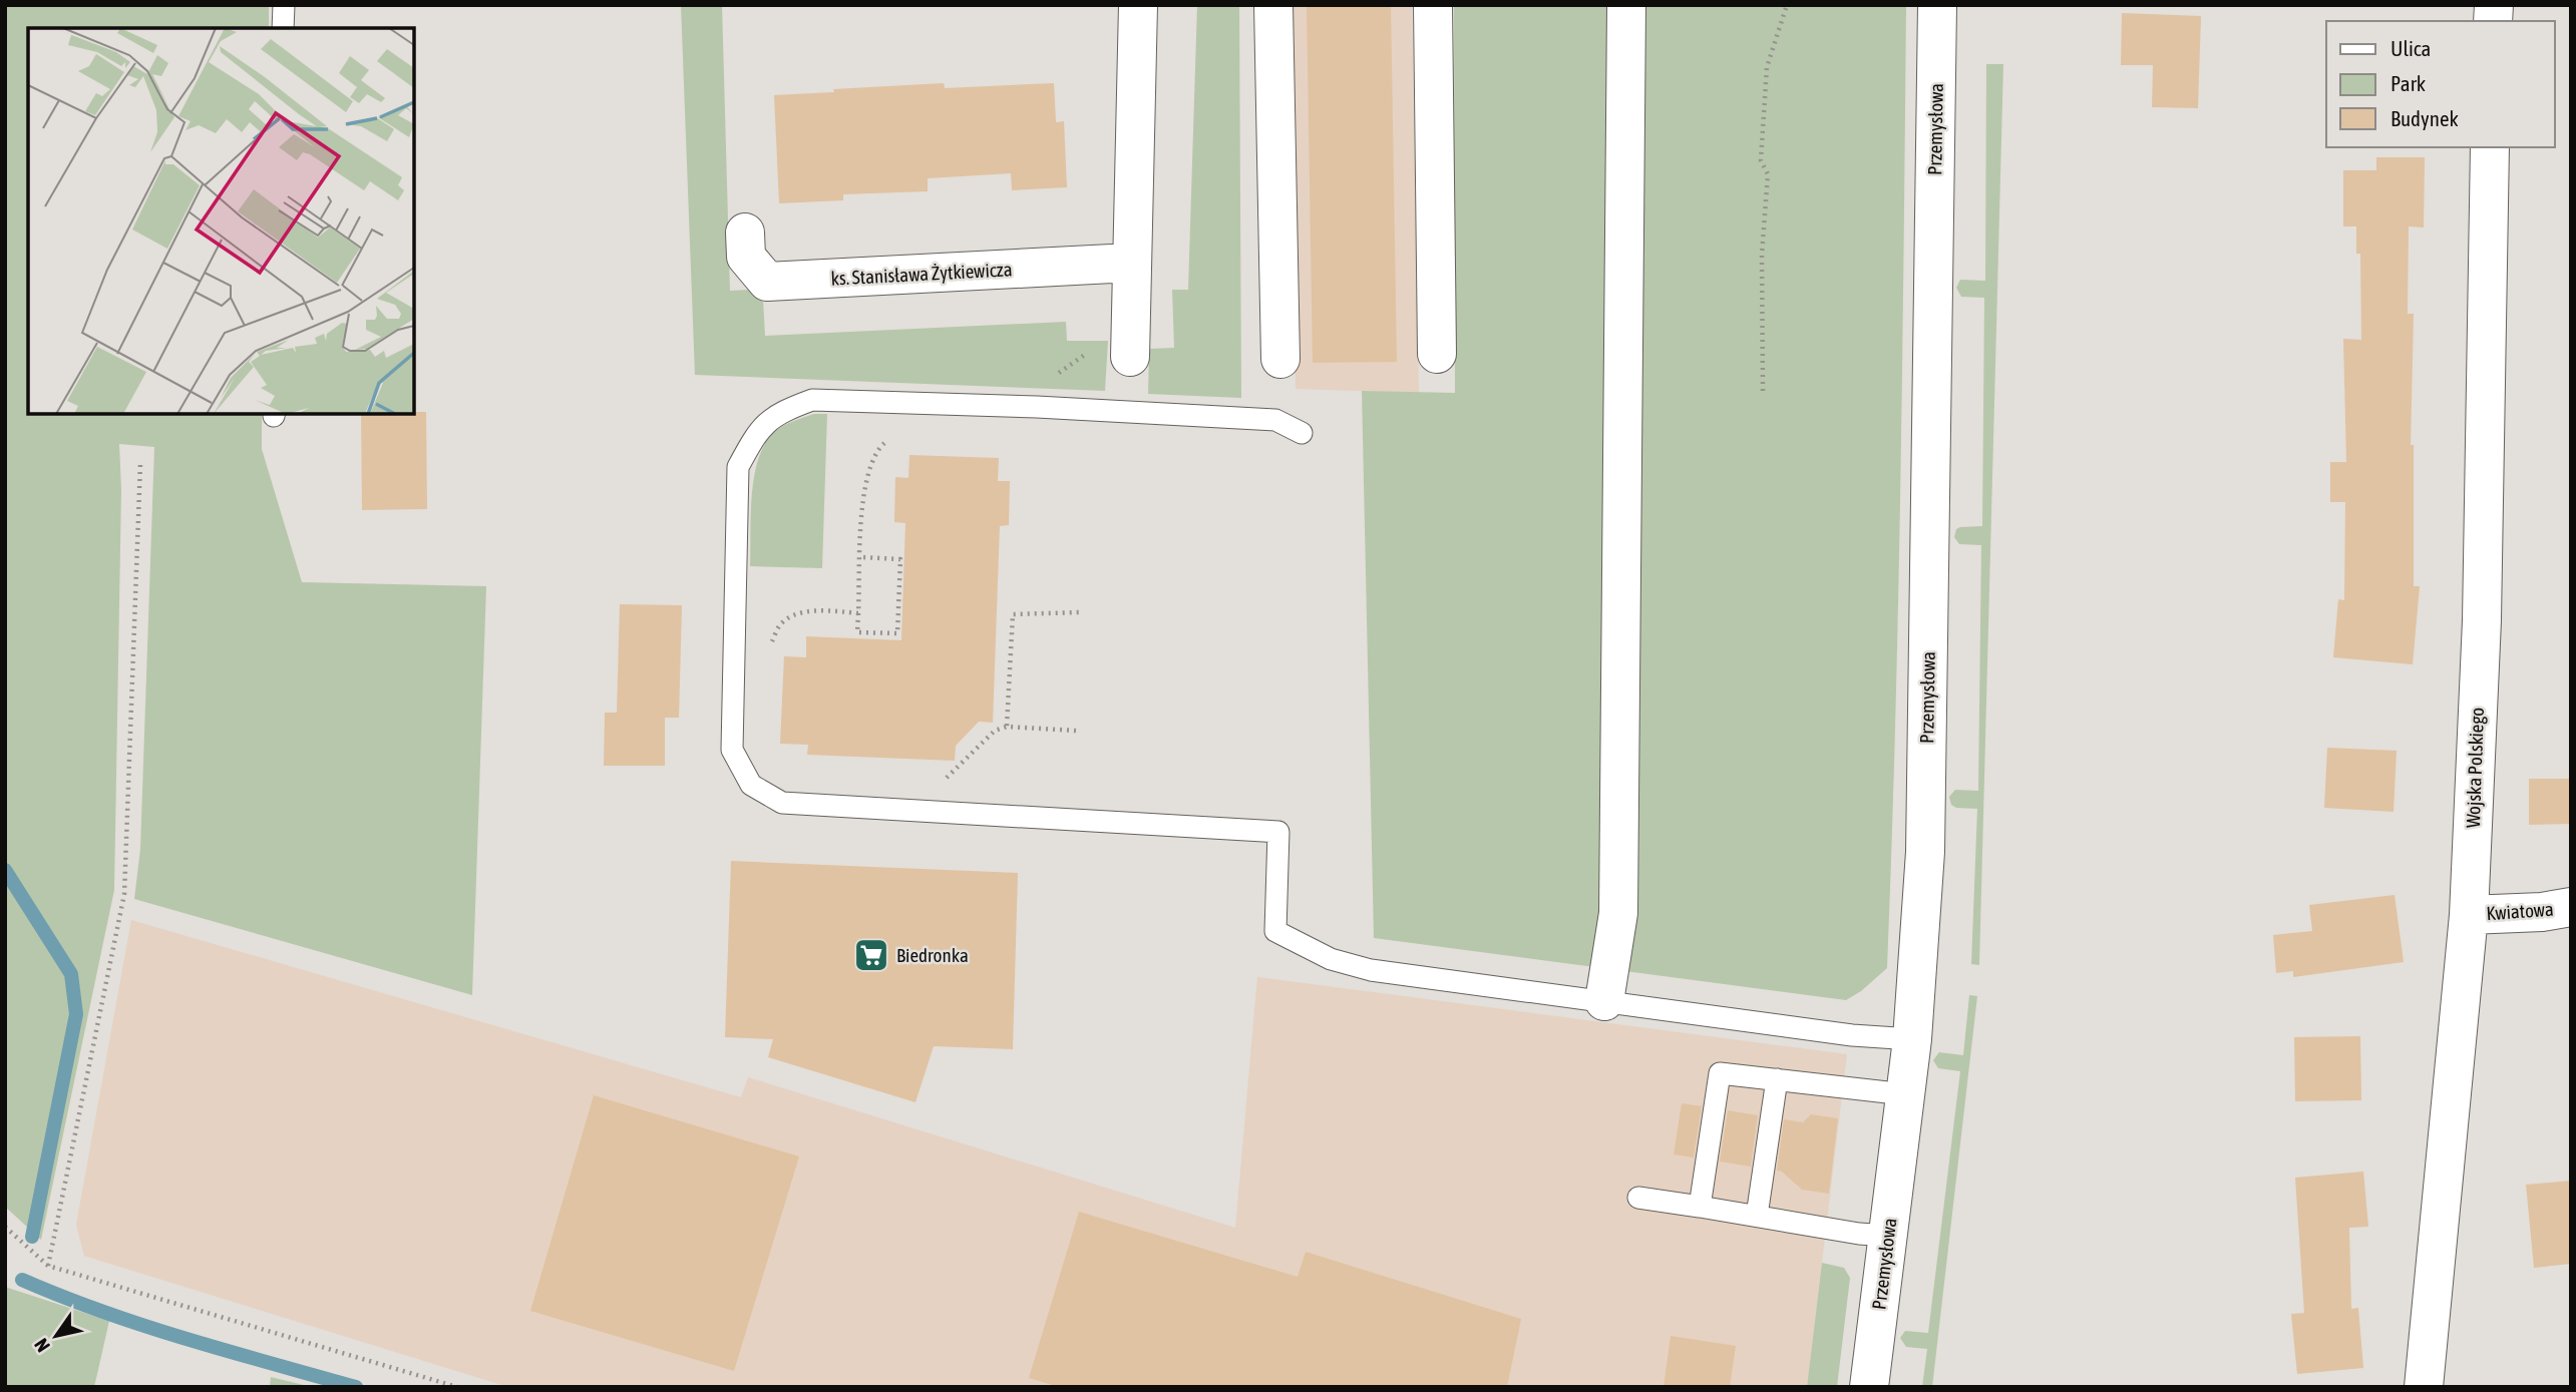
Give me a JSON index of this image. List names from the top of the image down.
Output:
{
  "streets": {
    "street": [
      "Przemysłowa",
      "ks. Stanisława Żytkiewicza",
      "Wojska Polskiego",
      "Kwiatowa"
    ]
  },
  "crossings": [
    ["Wojska Polskiego", "Kwiatowa"]
  ],
  "places": {
    "supermarket": ["Biedronka"]
  },
  "legend": ["Ulica", "Park", "Budynek"],
  "north": "bottom left"
}
